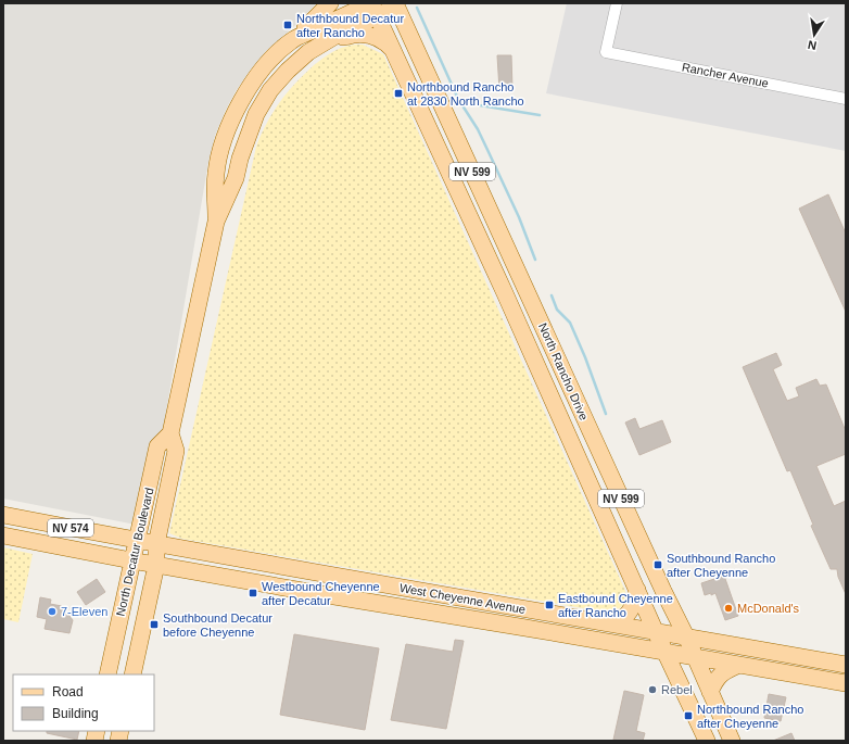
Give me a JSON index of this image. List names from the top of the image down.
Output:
{
  "streets": {
    "main road": [
      "NV 599",
      "North Rancho Drive",
      "NV 574",
      "North Decatur Boulevard",
      "West Cheyenne Avenue"
    ],
    "street": ["Rancher Avenue"]
  },
  "crossings": [
    ["North Rancho Drive", "North Decatur Boulevard"],
    ["North Rancho Drive", "West Cheyenne Avenue"],
    ["North Decatur Boulevard", "West Cheyenne Avenue"]
  ],
  "places": {
    "transit": [
      "Northbound Decatur after Rancho",
      "Northbound Rancho at 2830 North Rancho",
      "Southbound Rancho after Cheyenne",
      "Westbound Cheyenne after Decatur",
      "Eastbound Cheyenne after Rancho",
      "Southbound Decatur before Cheyenne",
      "Northbound Rancho after Cheyenne"
    ],
    "other": ["McDonald's", "7-Eleven", "Rebel"]
  },
  "legend": ["Road", "Building"],
  "north": "bottom"
}
